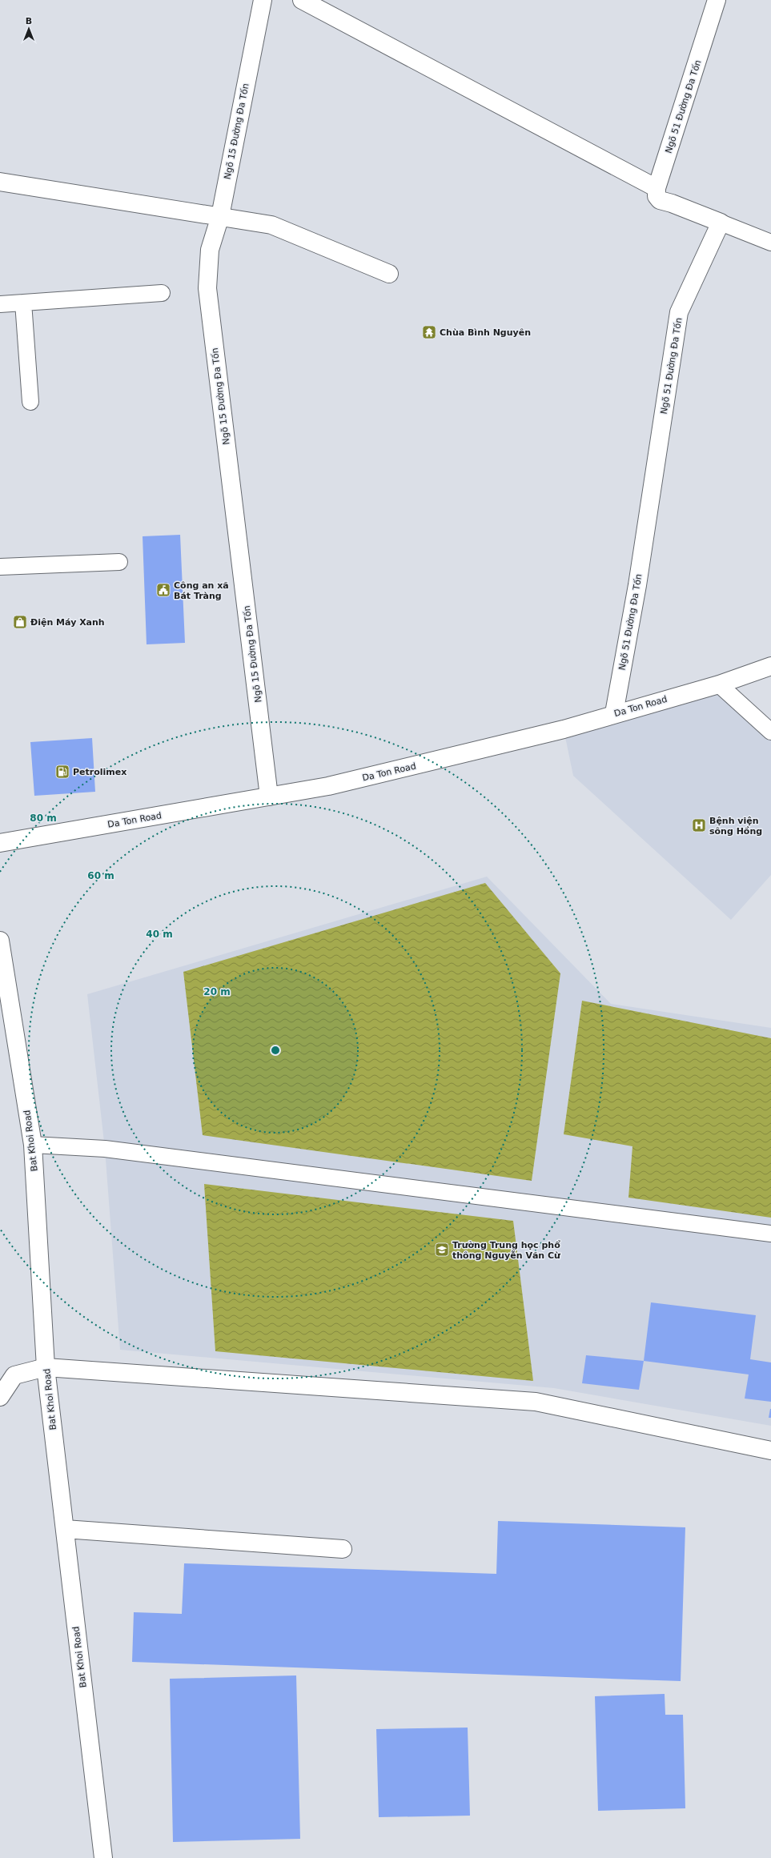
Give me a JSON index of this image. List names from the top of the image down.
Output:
{
  "streets": {
    "street": [
      "Ngõ 51 Đường Đa Tốn",
      "Ngõ 15 Đường Đa Tốn",
      "Da Ton Road",
      "Bat Khoi Road"
    ]
  },
  "crossings": [
    ["Ngõ 51 Đường Đa Tốn", "Da Ton Road"],
    ["Ngõ 15 Đường Đa Tốn", "Da Ton Road"]
  ],
  "places": {
    "temple": ["Chùa Bình Nguyên"],
    "public building": ["Công an xã Bát Tràng"],
    "shop": ["Điện Máy Xanh"],
    "fuel station": ["Petrolimex"],
    "hospital": ["Bệnh viện sông Hồng"],
    "school or university": ["Trường Trung học phổ thông Nguyễn Văn Cừ"]
  },
  "north": "top",
  "rings": [
    "80 m",
    "60 m",
    "40 m",
    "20 m"
  ]
}
